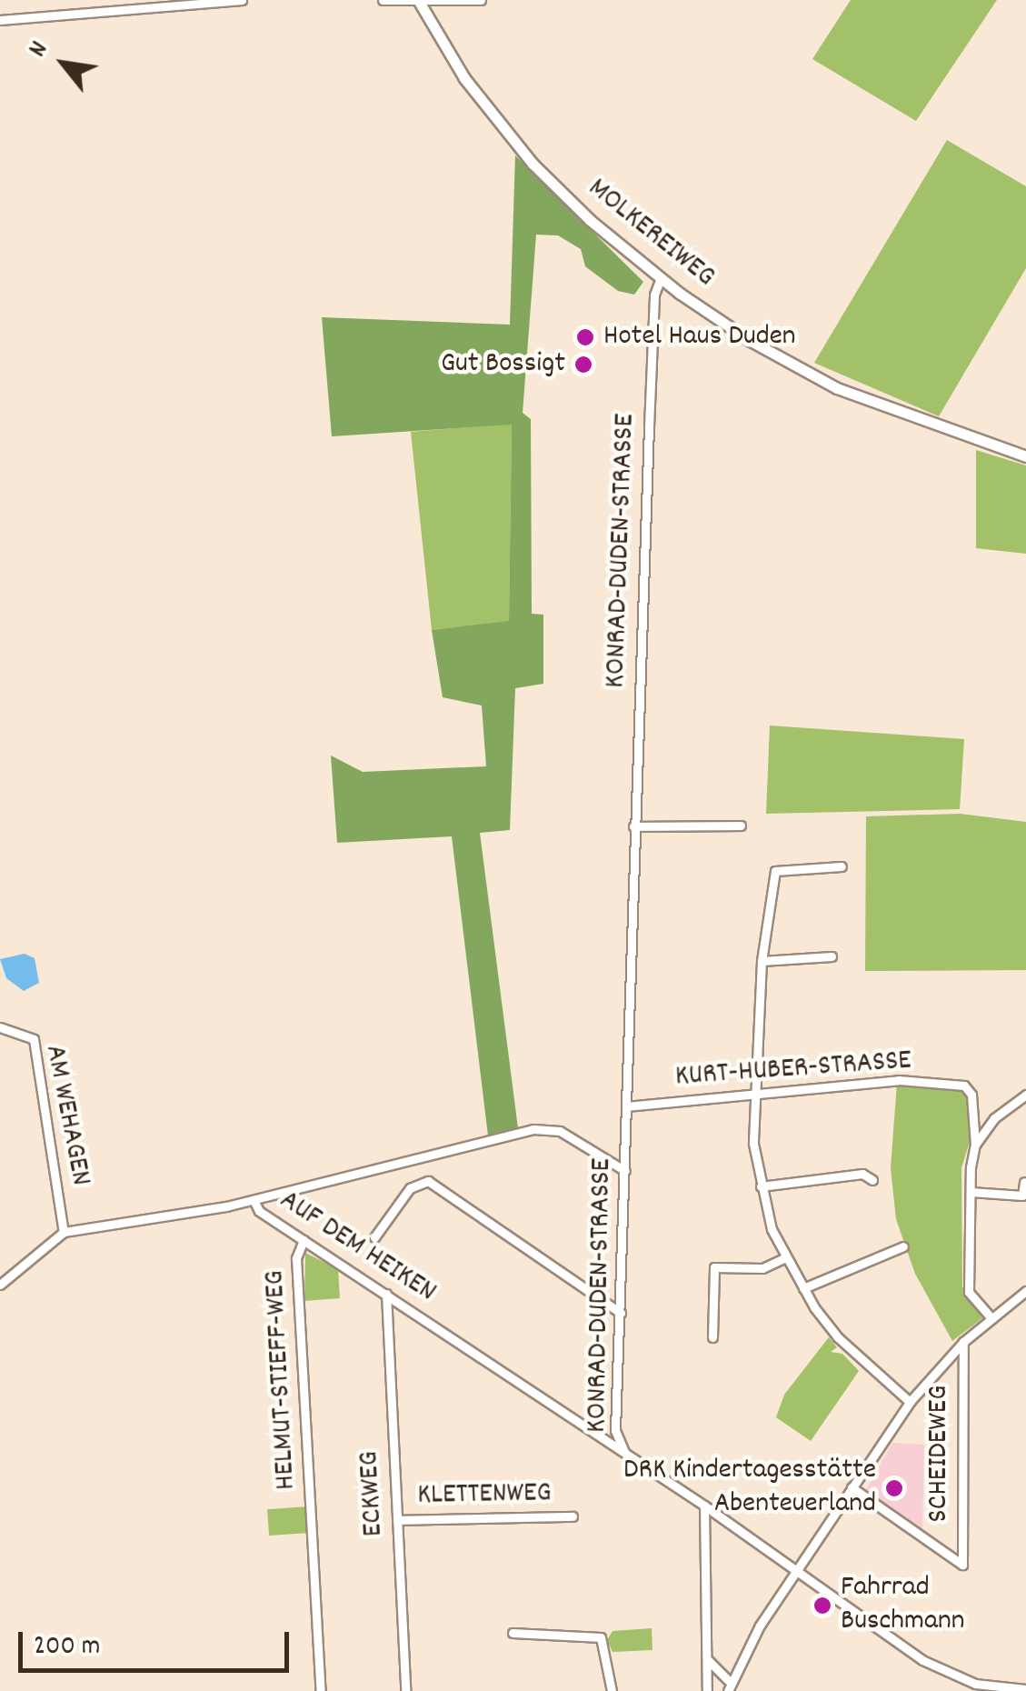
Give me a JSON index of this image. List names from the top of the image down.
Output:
{
  "streets": {
    "main road": ["MOLKEREIWEG"],
    "street": [
      "KONRAD-DUDEN-STRASSE",
      "KURT-HUBER-STRASSE",
      "AM WEHAGEN",
      "AUF DEM HEIKEN",
      "HELMUT-STIEFF-WEG",
      "SCHEIDEWEG",
      "ECKWEG",
      "KLETTENWEG"
    ]
  },
  "crossings": [
    ["MOLKEREIWEG", "KONRAD-DUDEN-STRASSE"],
    ["KONRAD-DUDEN-STRASSE", "KURT-HUBER-STRASSE"],
    ["KONRAD-DUDEN-STRASSE", "AUF DEM HEIKEN"],
    ["AM WEHAGEN", "AUF DEM HEIKEN"],
    ["AUF DEM HEIKEN", "HELMUT-STIEFF-WEG"],
    ["AUF DEM HEIKEN", "ECKWEG"],
    ["ECKWEG", "KLETTENWEG"]
  ],
  "places": [
    "Hotel Haus Duden",
    "Gut Bossigt",
    "DRK Kindertagesstätte Abenteuerland",
    "Fahrrad Buschmann"
  ],
  "scale_bar": "200 m",
  "north": "top left"
}
